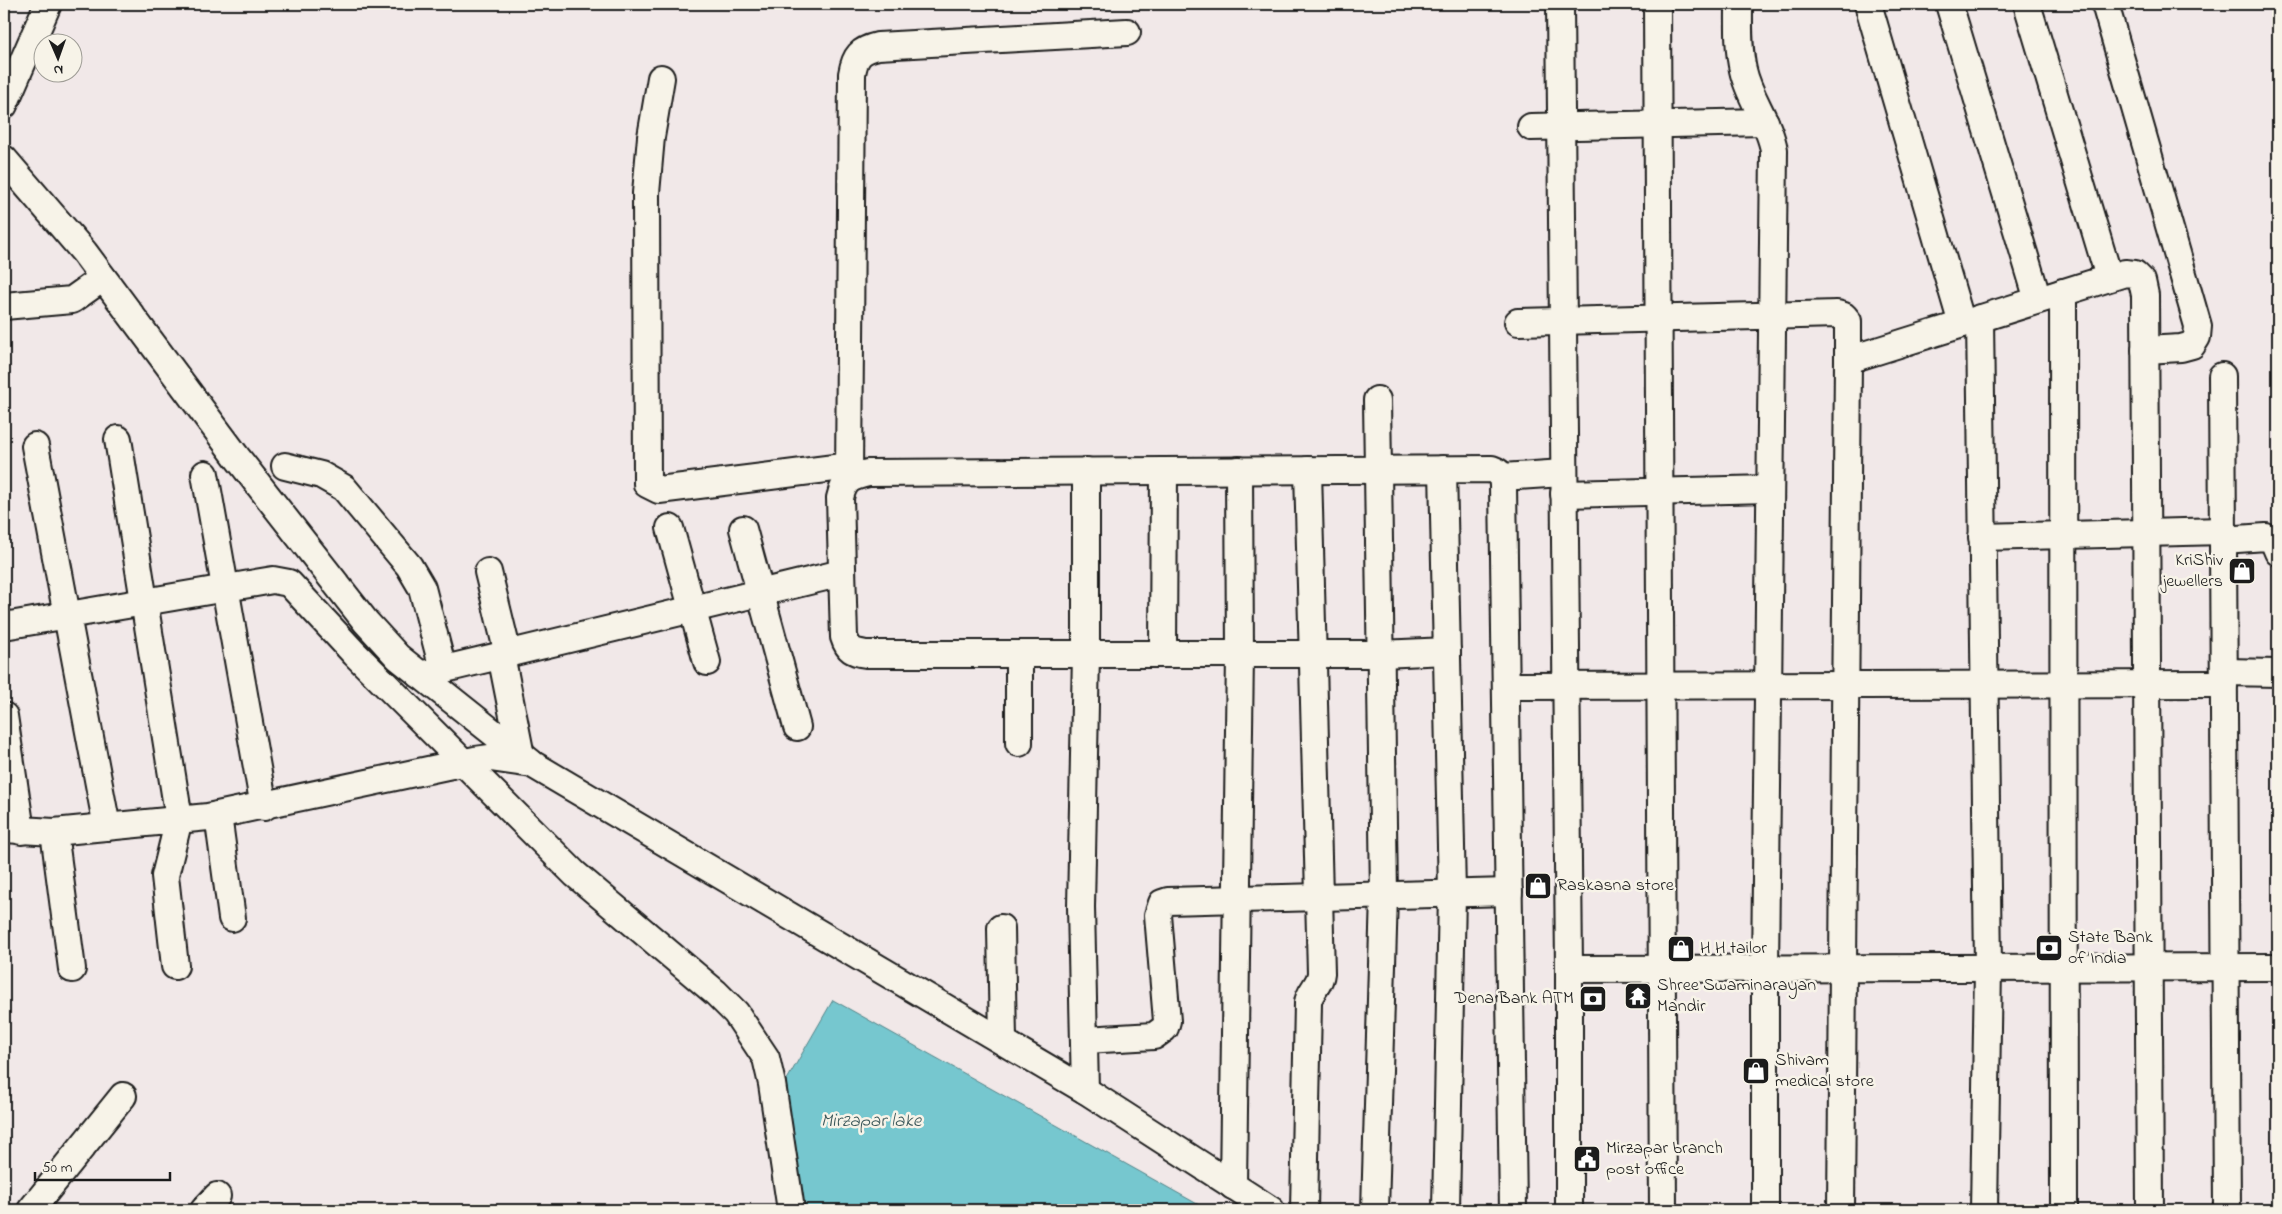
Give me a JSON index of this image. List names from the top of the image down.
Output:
{
  "water": ["Mirzapar lake"],
  "places": {
    "shop": [
      "KriShiv jewellers",
      "Raskasna store",
      "H H tailor",
      "Shivam medical store"
    ],
    "bank": ["State Bank of India", "Dena Bank ATM"],
    "temple": ["Shree Swaminarayan Mandir"],
    "public building": ["Mirzapar branch post office"]
  },
  "scale_bar": "50 m",
  "north": "bottom"
}
